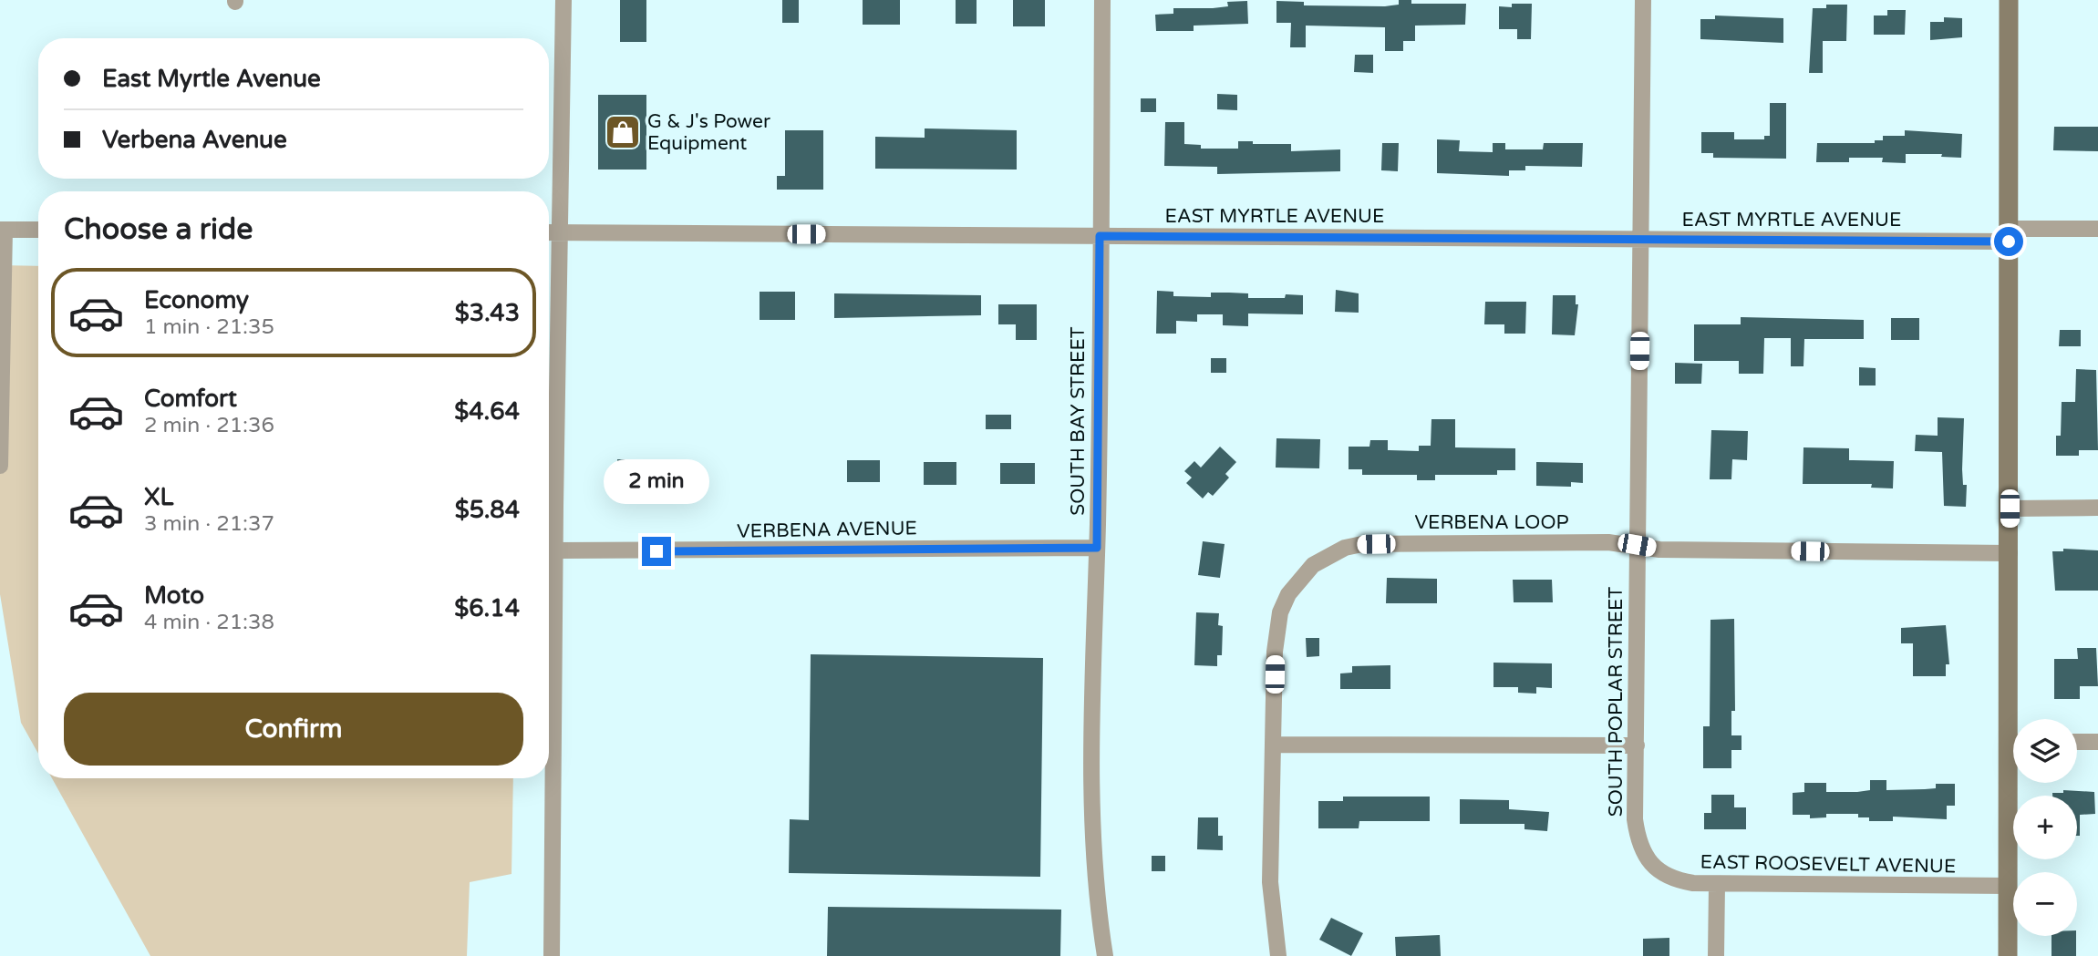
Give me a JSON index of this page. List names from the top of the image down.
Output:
{
  "streets": {
    "street": [
      "EAST MYRTLE AVENUE",
      "SOUTH BAY STREET",
      "VERBENA LOOP",
      "VERBENA AVENUE",
      "SOUTH POPLAR STREET",
      "EAST ROOSEVELT AVENUE"
    ]
  },
  "crossings": [
    ["EAST MYRTLE AVENUE", "SOUTH BAY STREET"],
    ["EAST MYRTLE AVENUE", "SOUTH POPLAR STREET"],
    ["SOUTH BAY STREET", "VERBENA AVENUE"],
    ["VERBENA LOOP", "SOUTH POPLAR STREET"],
    ["SOUTH POPLAR STREET", "EAST ROOSEVELT AVENUE"]
  ],
  "places": {
    "shop": ["G & J's Power Equipment"]
  },
  "page": {
    "banner": ["East Myrtle Avenue", "Verbena Avenue"],
    "heading": "Choose a ride",
    "list": [
      {
        "name": "Economy",
        "note": "1 min · 21:35",
        "value": "$3.43"
      },
      {
        "name": "Comfort",
        "note": "2 min · 21:36",
        "value": "$4.64"
      },
      {
        "name": "XL",
        "note": "3 min · 21:37",
        "value": "$5.84"
      },
      {
        "name": "Moto",
        "note": "4 min · 21:38",
        "value": "$6.14"
      }
    ],
    "bubble": "2 min",
    "buttons": "Confirm",
    "map_buttons": ["+", "−"]
  }
}
